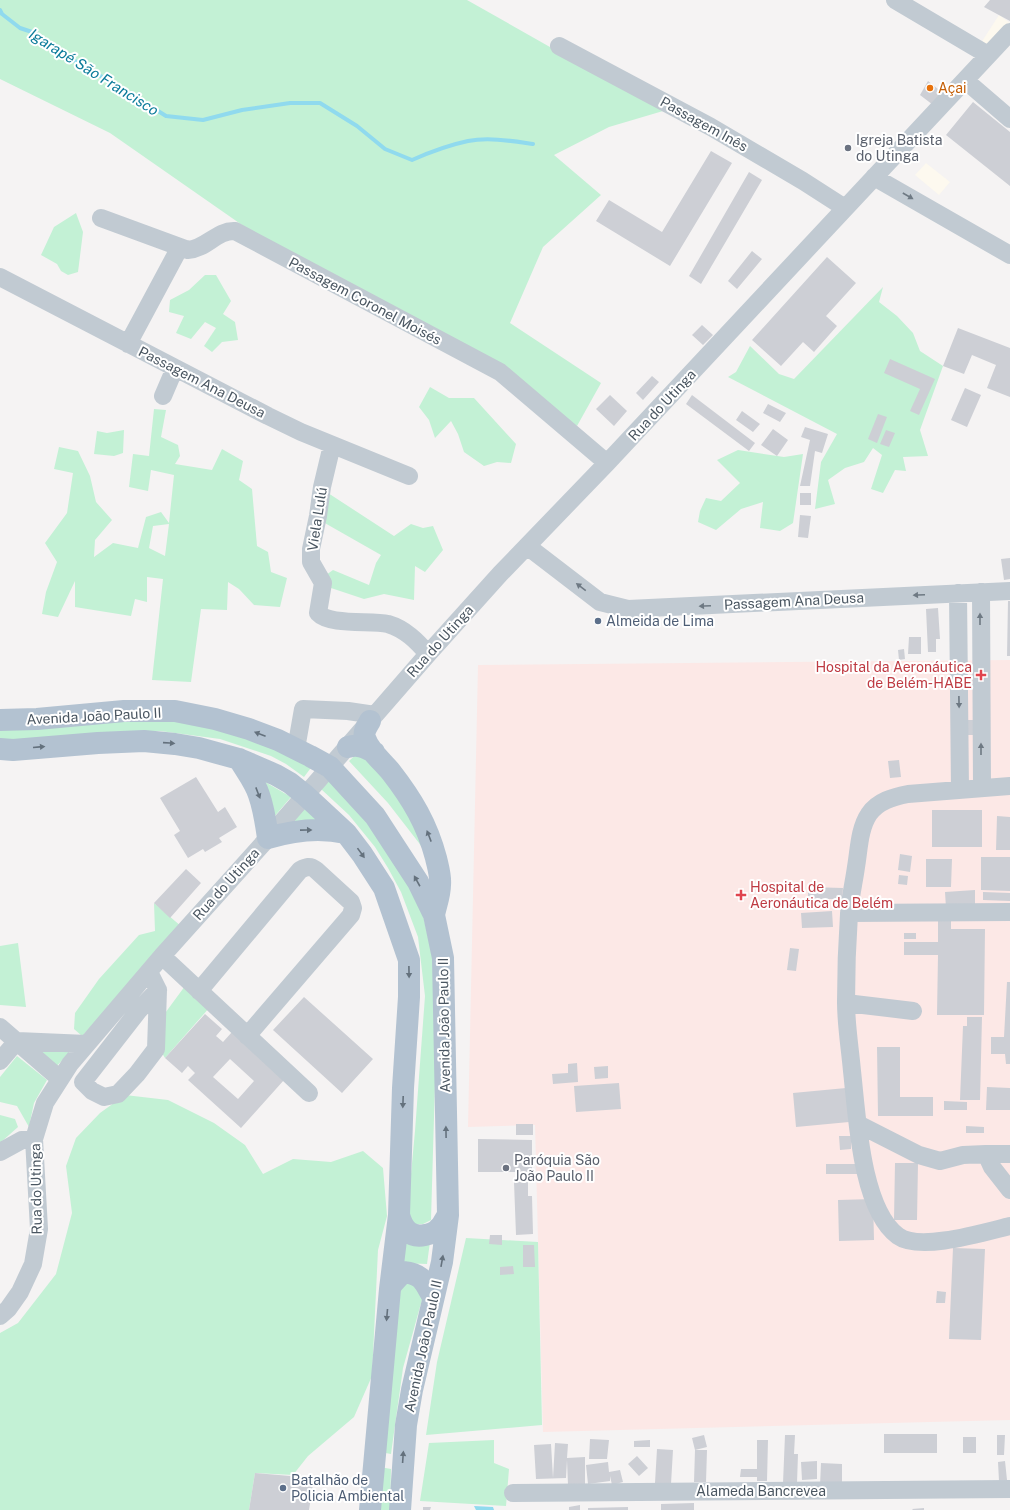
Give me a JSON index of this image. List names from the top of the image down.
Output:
{
  "streets": {
    "main road": ["Avenida João Paulo II"],
    "street": [
      "Passagem Inês",
      "Passagem Coronel Moisés",
      "Passagem Ana Deusa",
      "Rua do Utinga",
      "Viela Lulú",
      "Alameda Bancrevea"
    ]
  },
  "crossings": [
    ["Passagem Inês", "Rua do Utinga"],
    ["Passagem Coronel Moisés", "Rua do Utinga"],
    ["Passagem Ana Deusa", "Rua do Utinga"],
    ["Passagem Ana Deusa", "Viela Lulú"],
    ["Rua do Utinga", "Viela Lulú"],
    ["Rua do Utinga", "Avenida João Paulo II"]
  ],
  "one_way": ["Passagem Ana Deusa"],
  "water": ["Igarapé São Francisco"],
  "places": {
    "other": [
      "Açai",
      "Igreja Batista do Utinga",
      "Almeida de Lima",
      "Paróquia São João Paulo II",
      "Batalhão de Policia Ambiental"
    ],
    "health": ["Hospital da Aeronáutica de Belém-HABE", "Hospital de Aeronáutica de Belém"]
  }
}
